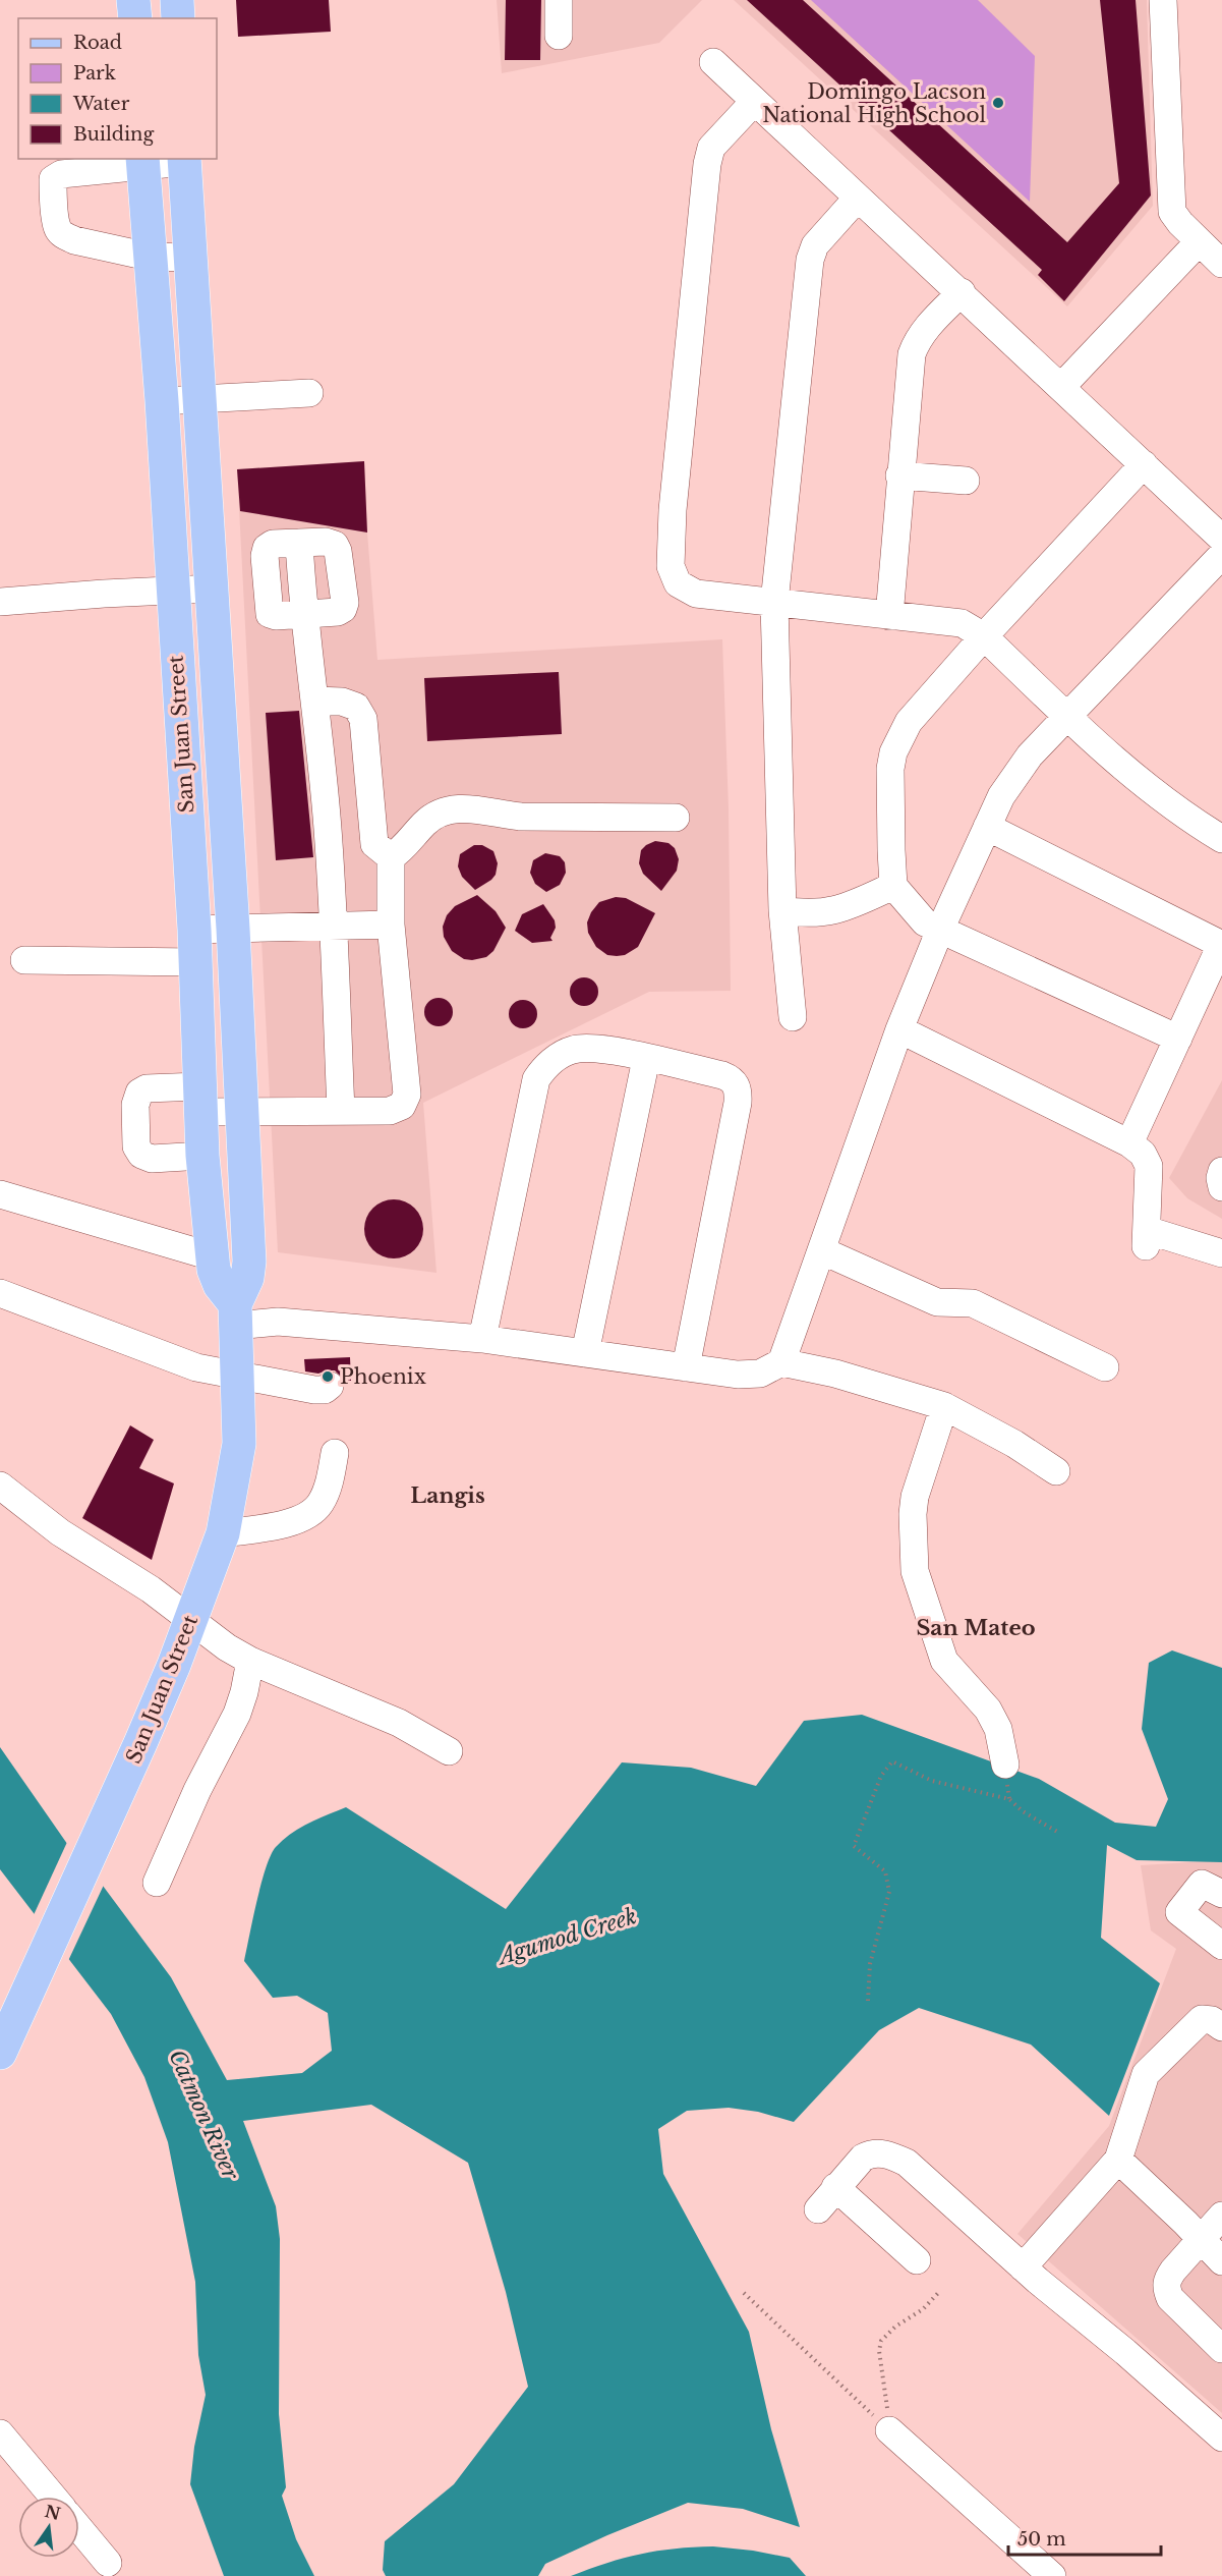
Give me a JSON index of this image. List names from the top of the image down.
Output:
{
  "streets": {
    "main road": ["San Juan Street"]
  },
  "districts": ["Langis", "San Mateo"],
  "water": ["Agumod Creek", "Catmon River"],
  "places": ["Domingo Lacson National High School", "Phoenix"],
  "legend": [
    "Road",
    "Park",
    "Water",
    "Building"
  ],
  "scale_bar": "50 m",
  "north": "top"
}
